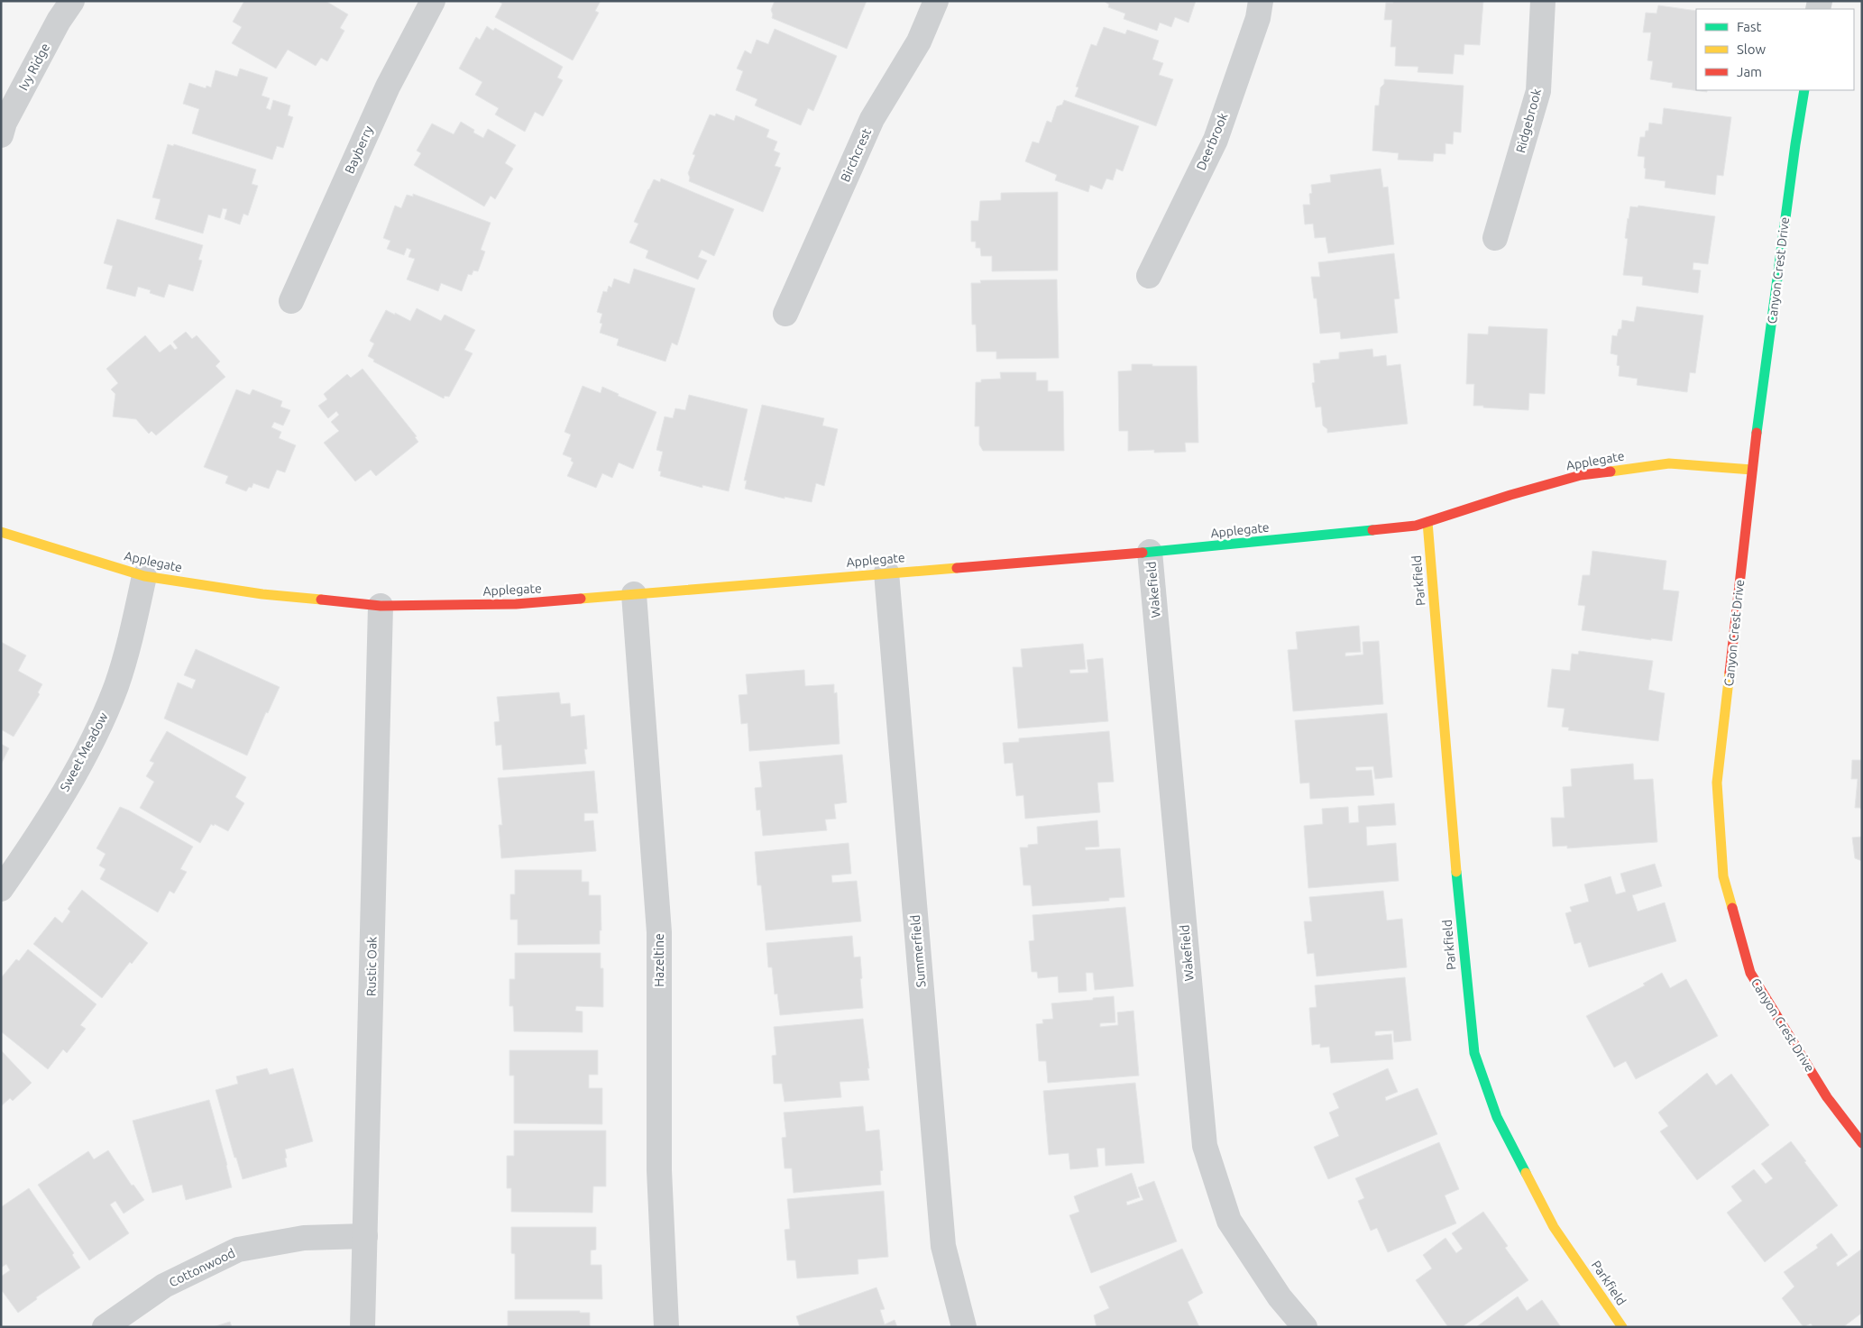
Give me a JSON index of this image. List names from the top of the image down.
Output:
{
  "streets": {
    "street": [
      "Ivy Ridge",
      "Ridgebrook",
      "Deerbrook",
      "Bayberry",
      "Birchcrest",
      "Canyon Crest Drive",
      "Applegate",
      "Parkfield",
      "Wakefield",
      "Sweet Meadow",
      "Summerfield",
      "Hazeltine",
      "Rustic Oak",
      "Cottonwood"
    ]
  },
  "crossings": [
    ["Canyon Crest Drive", "Applegate"],
    ["Applegate", "Parkfield"],
    ["Applegate", "Wakefield"],
    ["Applegate", "Sweet Meadow"],
    ["Applegate", "Summerfield"],
    ["Applegate", "Hazeltine"],
    ["Applegate", "Rustic Oak"],
    ["Rustic Oak", "Cottonwood"]
  ],
  "legend": ["Fast", "Slow", "Jam"]
}
